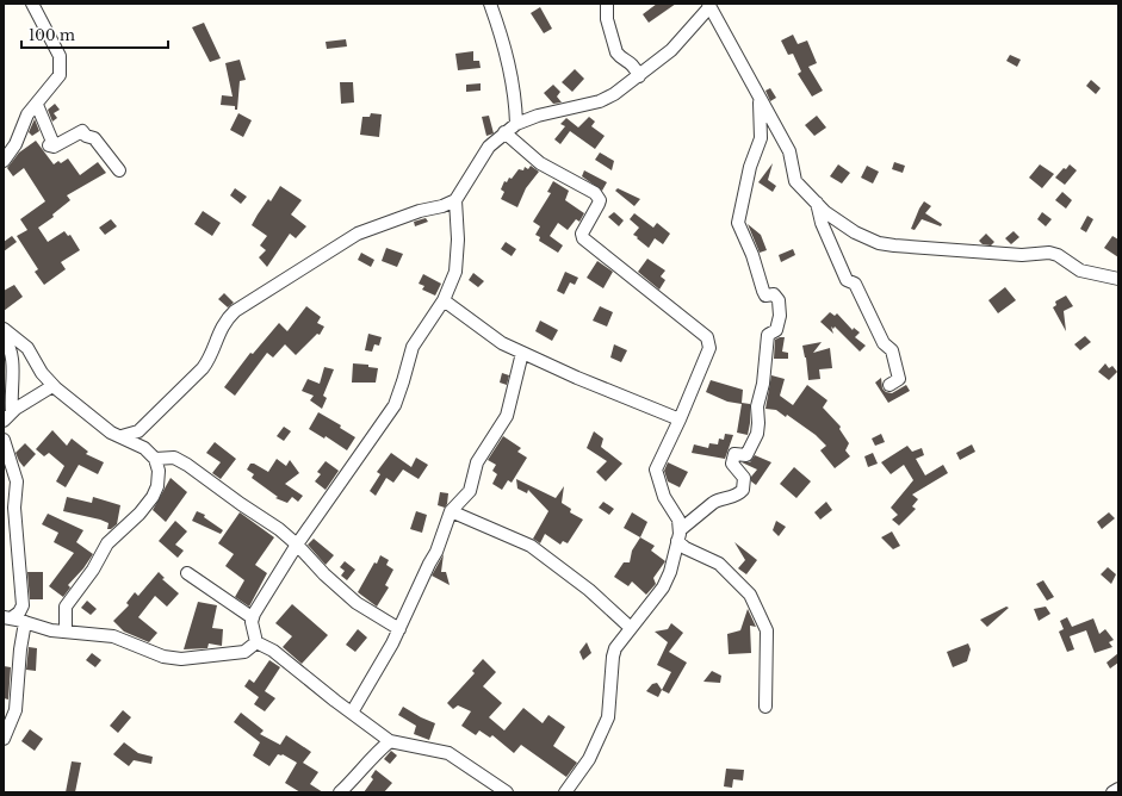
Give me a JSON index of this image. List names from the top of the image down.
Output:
{
  "scale_bar": "100 m"
}
